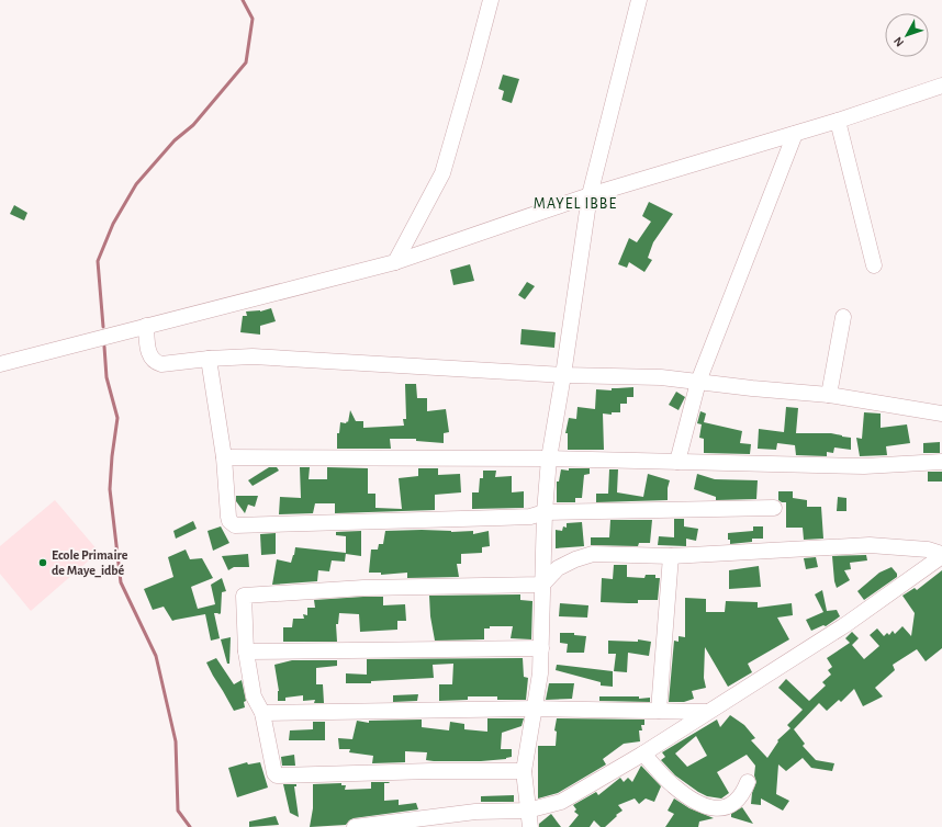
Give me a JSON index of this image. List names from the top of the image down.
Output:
{
  "districts": ["MAYEL IBBE"],
  "places": ["Ecole Primaire de Maye_idbé"],
  "north": "bottom left"
}
